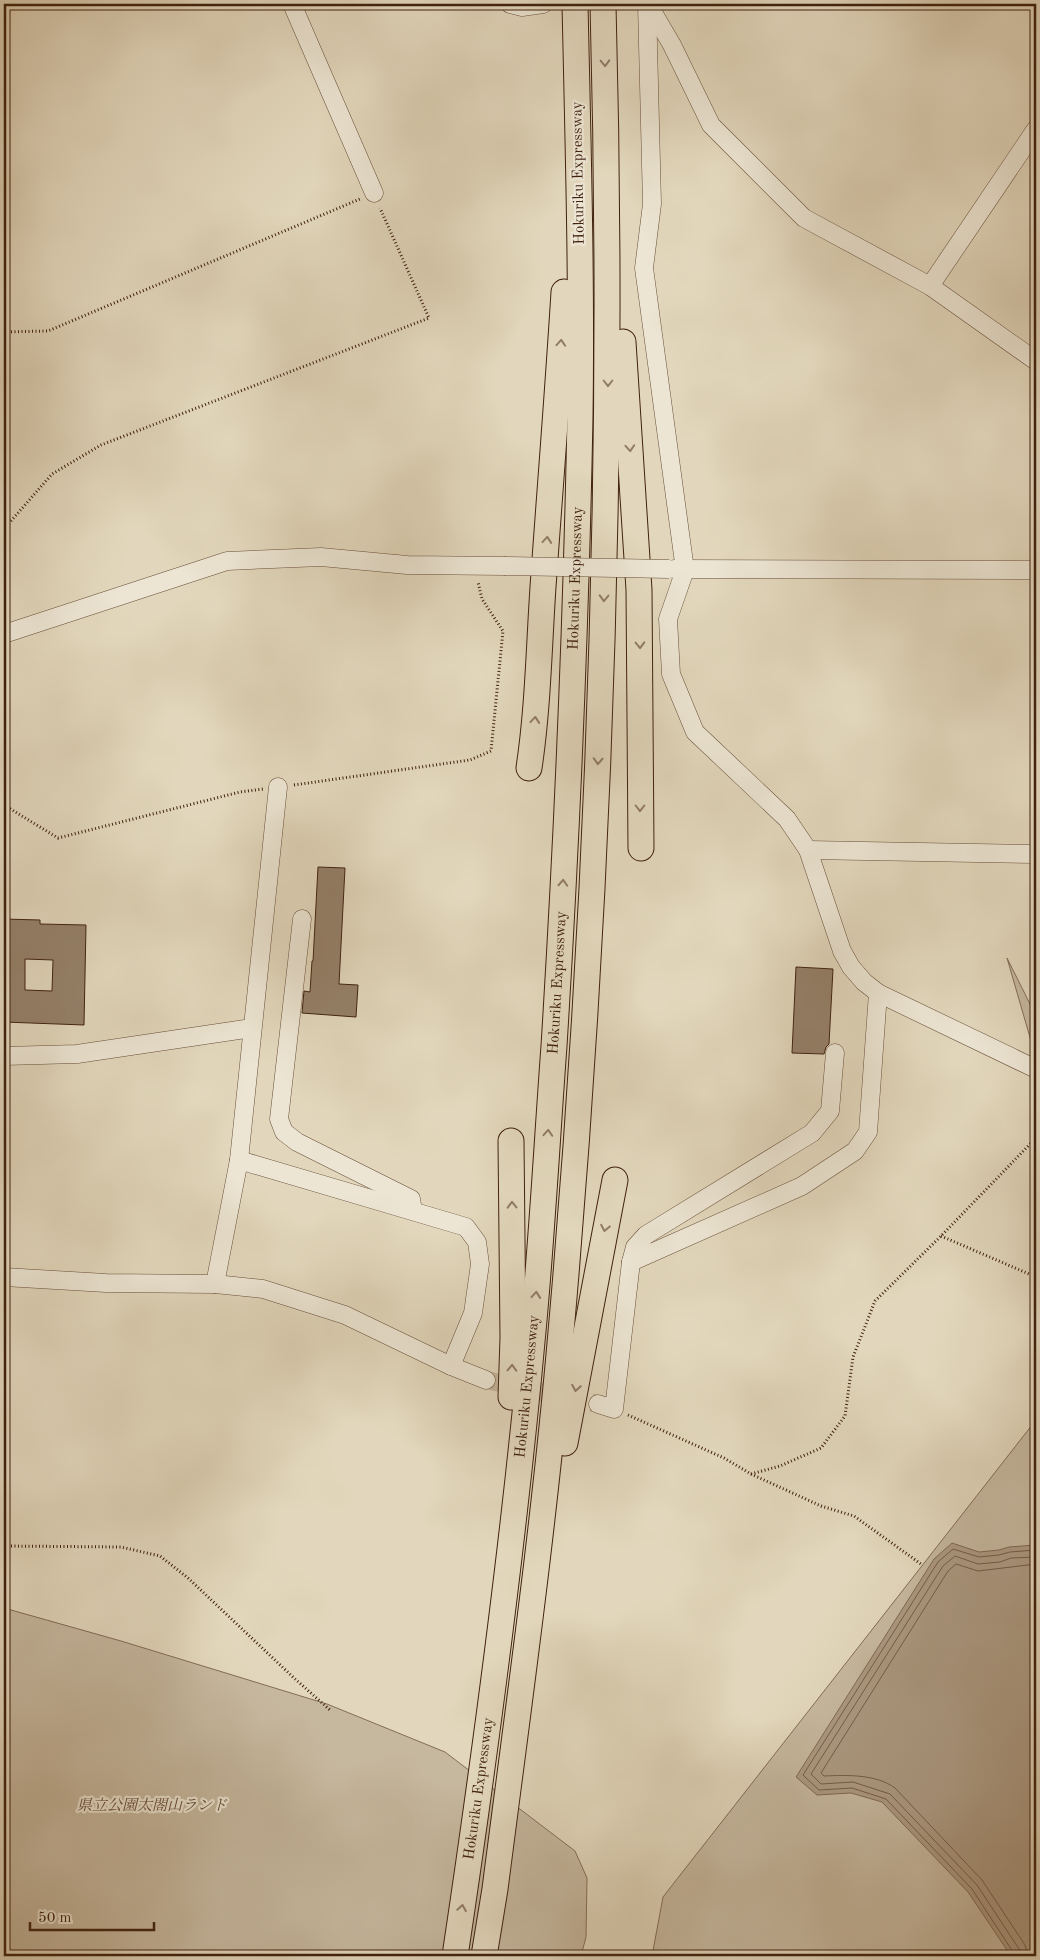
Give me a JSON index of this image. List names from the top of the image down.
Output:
{
  "streets": {
    "highway": ["Hokuriku Expressway"]
  },
  "parks": ["県立公園太閤山ランド"],
  "scale_bar": "50 m"
}
